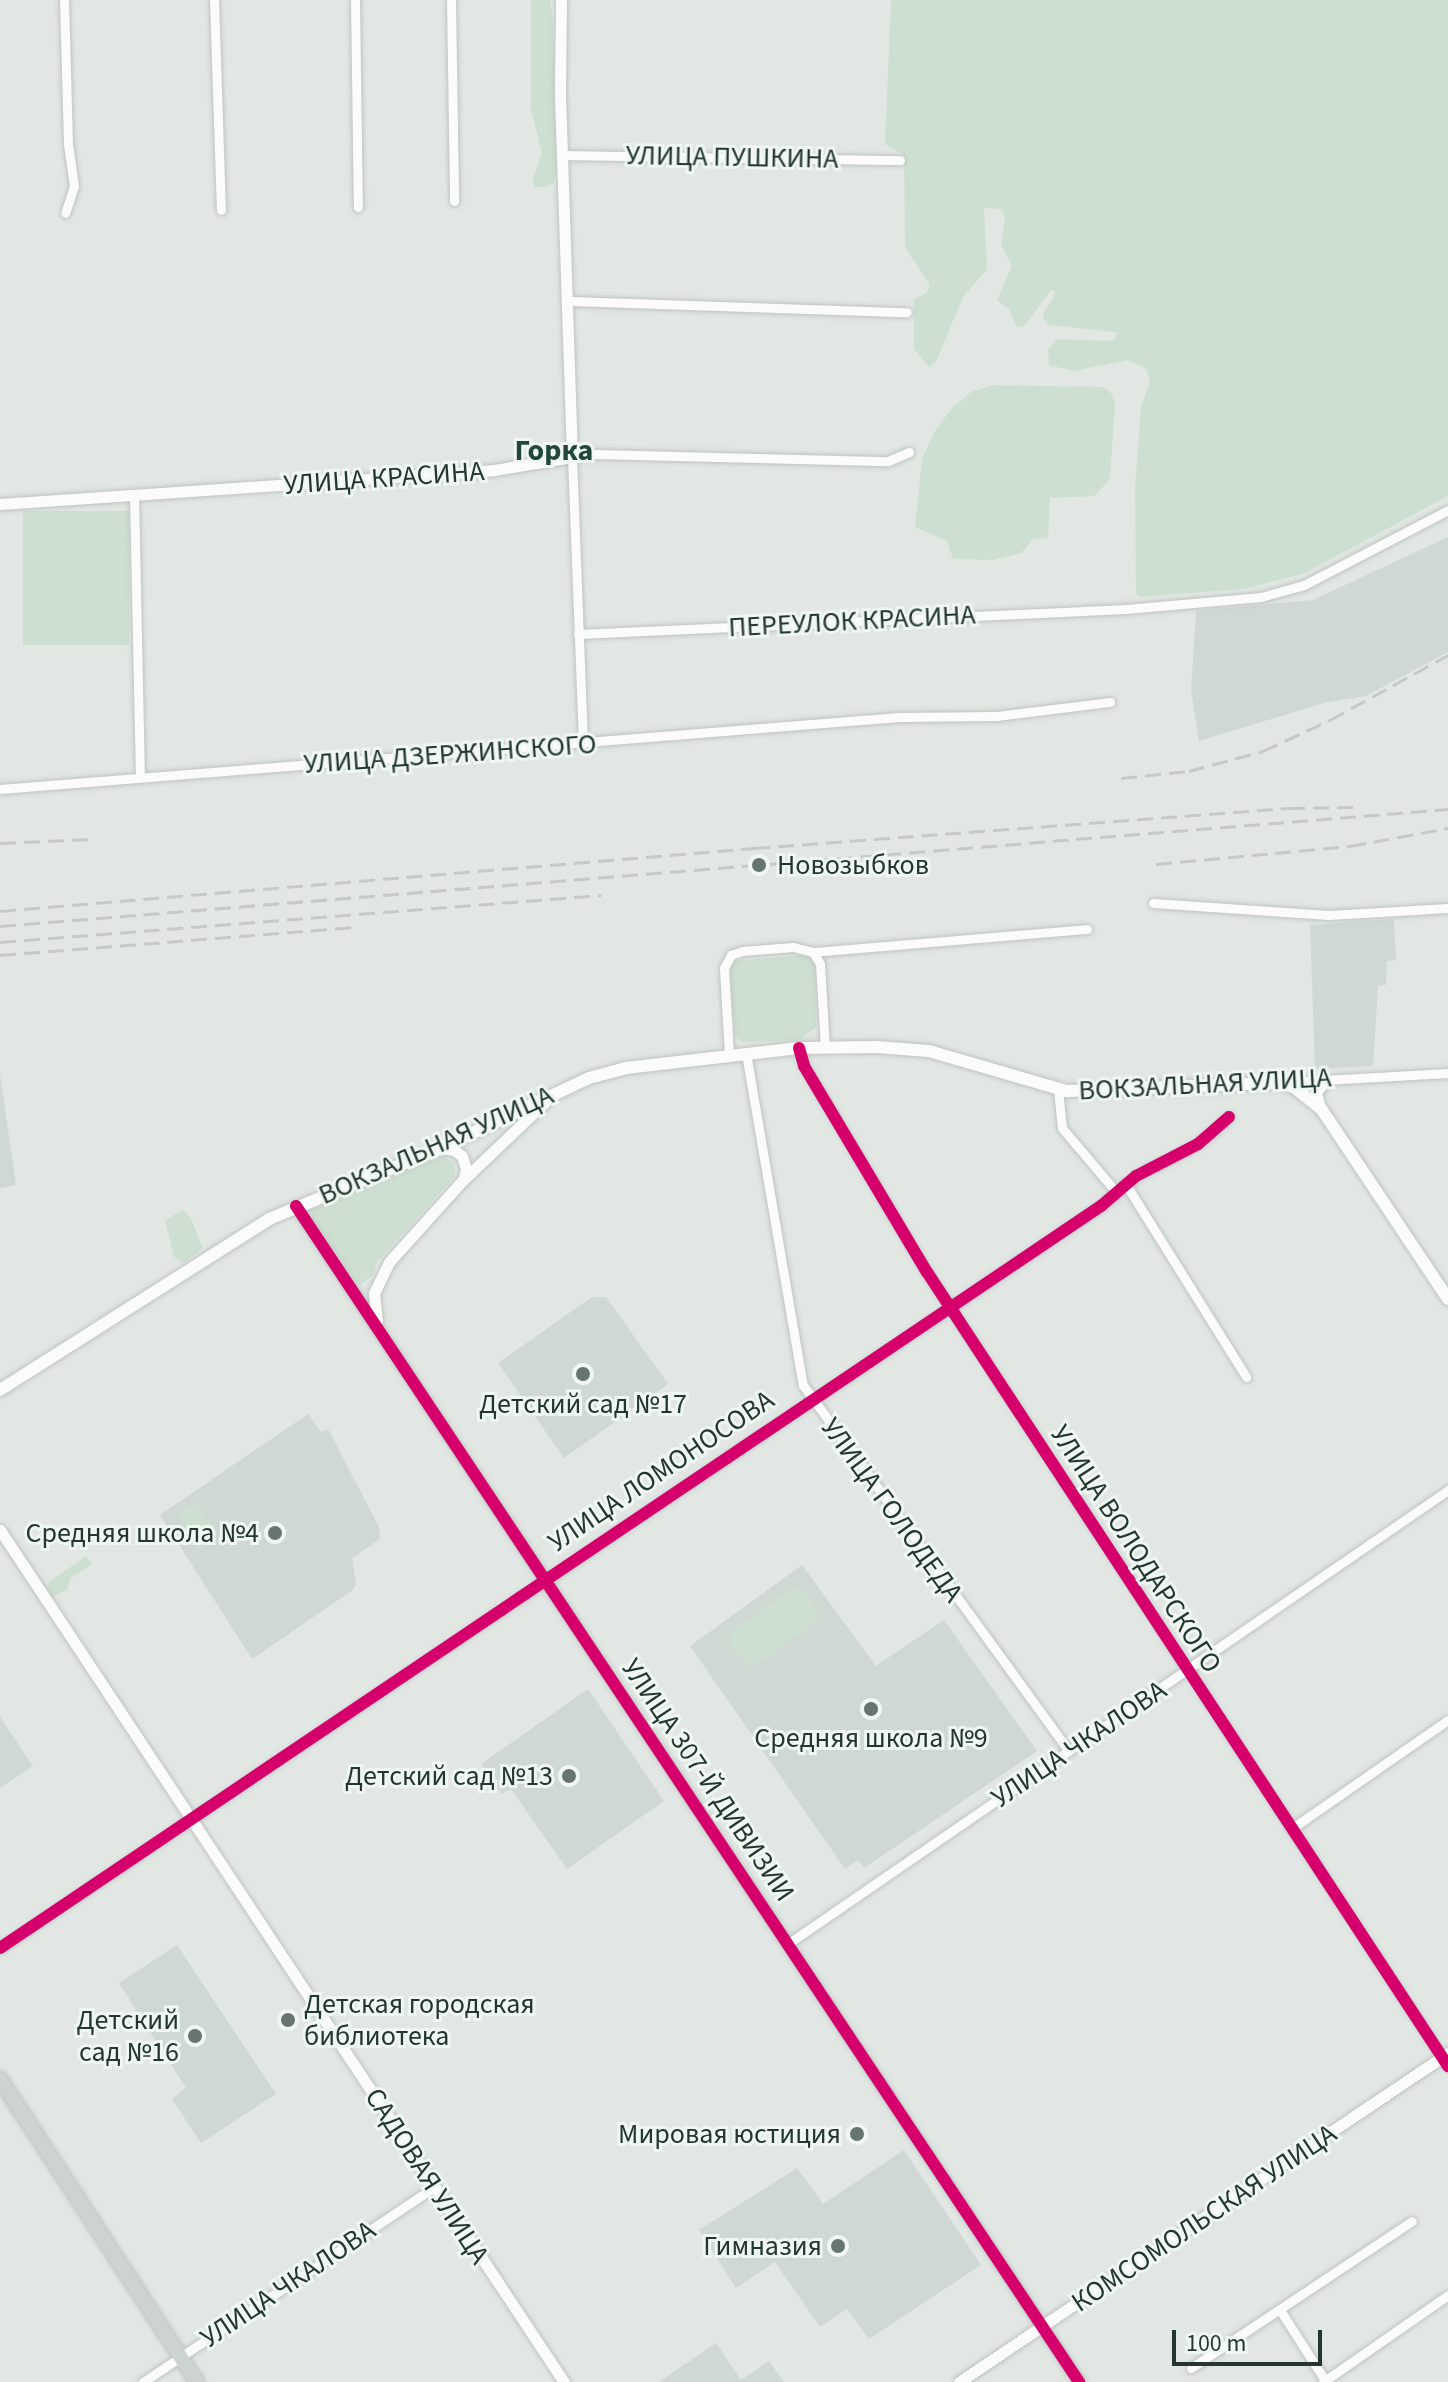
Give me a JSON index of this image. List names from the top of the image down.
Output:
{
  "streets": {
    "main road": ["ВОКЗАЛЬНАЯ УЛИЦА"],
    "street": [
      "УЛИЦА ПУШКИНА",
      "УЛИЦА КРАСИНА",
      "ПЕРЕУЛОК КРАСИНА",
      "УЛИЦА ДЗЕРЖИНСКОГО",
      "УЛИЦА ЛОМОНОСОВА",
      "УЛИЦА ГОЛОДЕДА",
      "УЛИЦА ВОЛОДАРСКОГО",
      "УЛИЦА ЧКАЛОВА",
      "УЛИЦА 307-Й ДИВИЗИИ",
      "САДОВАЯ УЛИЦА",
      "КОМСОМОЛЬСКАЯ УЛИЦА"
    ]
  },
  "crossings": [
    ["ВОКЗАЛЬНАЯ УЛИЦА", "УЛИЦА ГОЛОДЕДА"],
    ["ВОКЗАЛЬНАЯ УЛИЦА", "УЛИЦА ВОЛОДАРСКОГО"],
    ["ВОКЗАЛЬНАЯ УЛИЦА", "УЛИЦА 307-Й ДИВИЗИИ"],
    ["УЛИЦА ЛОМОНОСОВА", "УЛИЦА ГОЛОДЕДА"],
    ["УЛИЦА ЛОМОНОСОВА", "УЛИЦА ВОЛОДАРСКОГО"],
    ["УЛИЦА ЛОМОНОСОВА", "УЛИЦА 307-Й ДИВИЗИИ"],
    ["УЛИЦА ЛОМОНОСОВА", "САДОВАЯ УЛИЦА"],
    ["УЛИЦА ГОЛОДЕДА", "УЛИЦА ЧКАЛОВА"],
    ["УЛИЦА ВОЛОДАРСКОГО", "УЛИЦА ЧКАЛОВА"],
    ["УЛИЦА ВОЛОДАРСКОГО", "КОМСОМОЛЬСКАЯ УЛИЦА"],
    ["УЛИЦА ЧКАЛОВА", "УЛИЦА 307-Й ДИВИЗИИ"],
    ["УЛИЦА ЧКАЛОВА", "САДОВАЯ УЛИЦА"],
    ["УЛИЦА 307-Й ДИВИЗИИ", "КОМСОМОЛЬСКАЯ УЛИЦА"]
  ],
  "districts": ["Горка"],
  "places": [
    "Новозыбков",
    "Детский сад №17",
    "Средняя школа №4",
    "Средняя школа №9",
    "Детский сад №13",
    "Детская городская библиотека",
    "Детский сад №16",
    "Мировая юстиция",
    "Гимназия"
  ],
  "scale_bar": "100 m"
}
